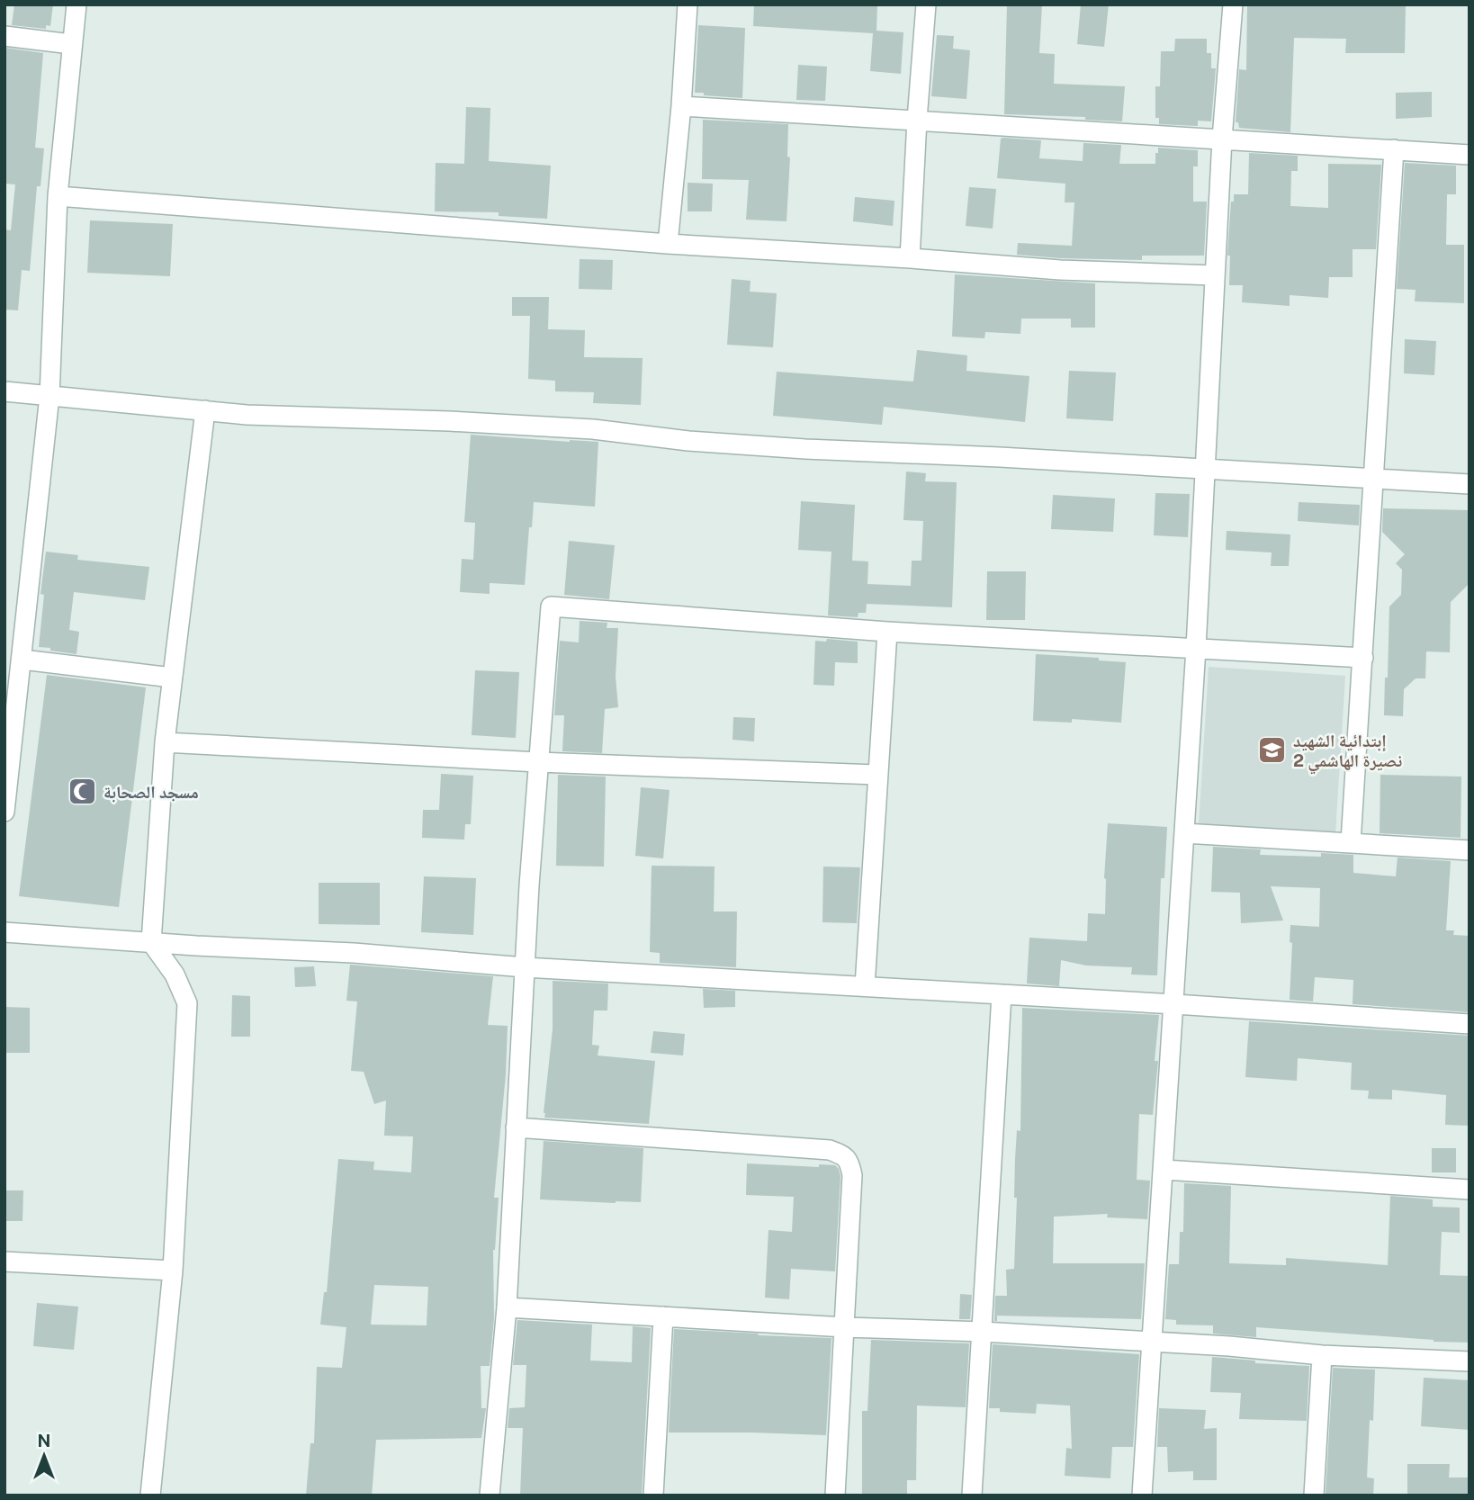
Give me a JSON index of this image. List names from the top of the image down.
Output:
{
  "places": {
    "school or university": ["إبتدائية الشهيد نصيرة الهاشمي 2"],
    "mosque": ["مسجد الصحابة"]
  },
  "north": "top"
}
